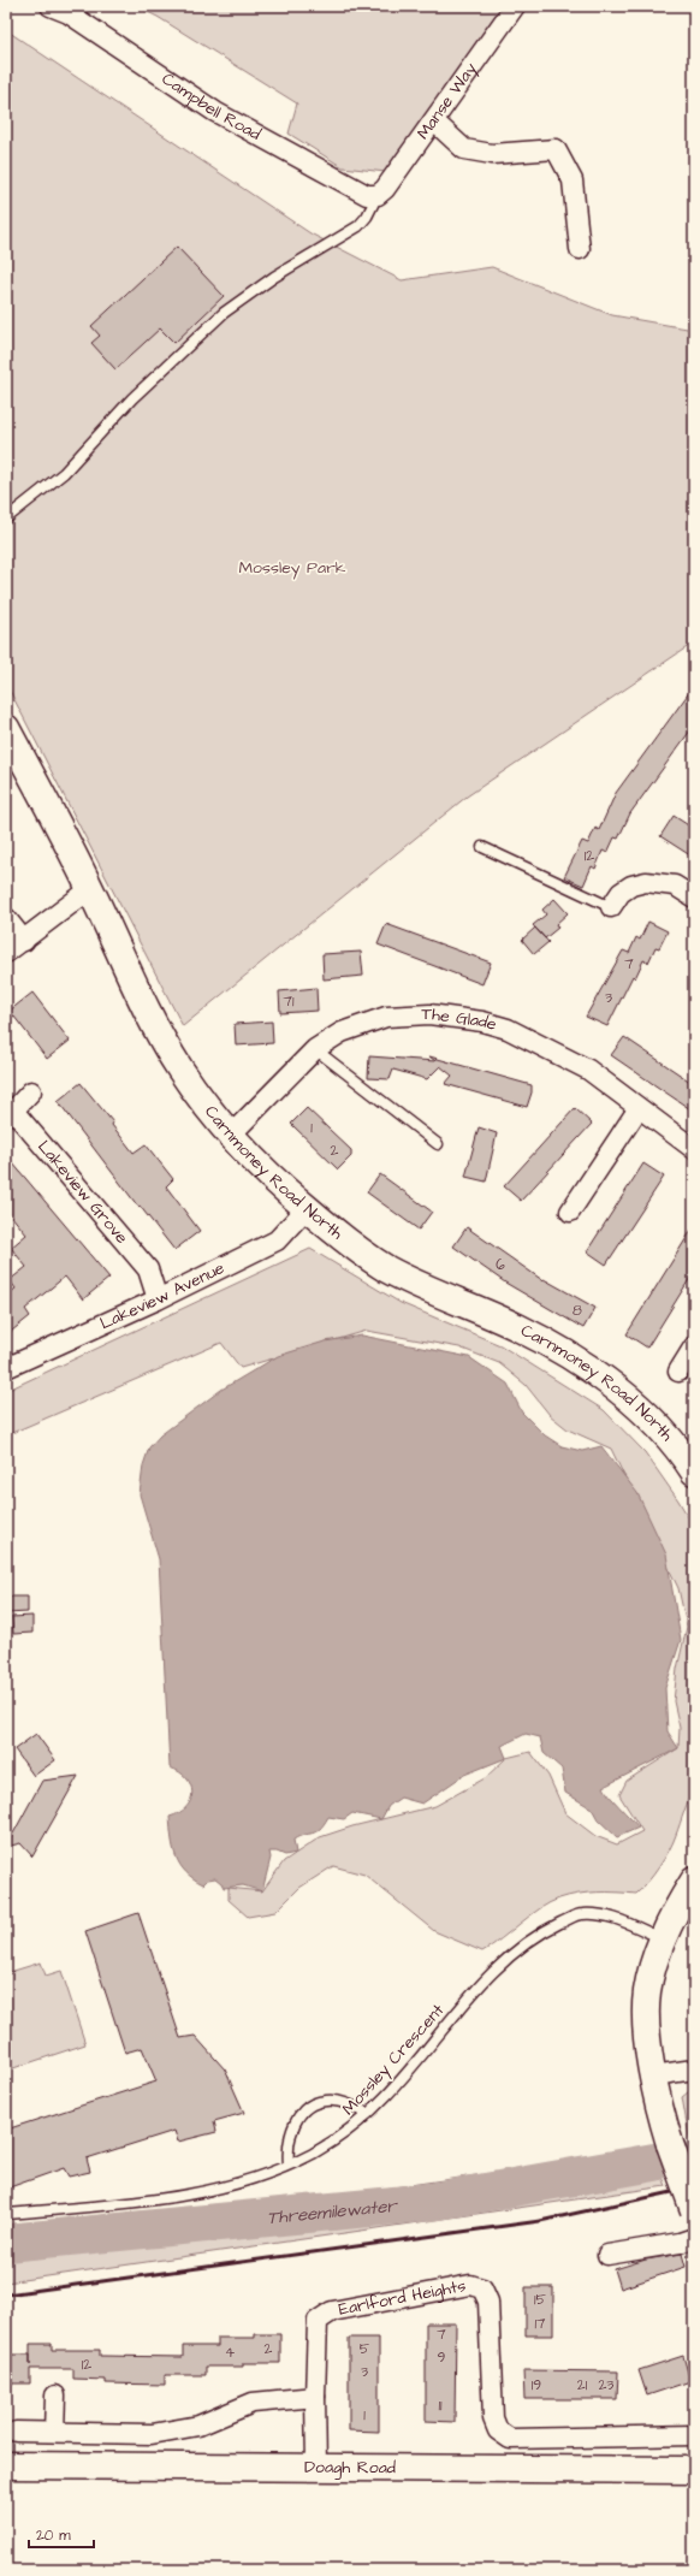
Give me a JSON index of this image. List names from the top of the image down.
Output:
{
  "streets": {
    "street": [
      "Manse Way",
      "Campbell Road",
      "The Glade",
      "Carnmoney Road North",
      "Lakeview Grove",
      "Lakeview Avenue",
      "Earlford Heights",
      "Doagh Road"
    ],
    "lane": ["Mossley Crescent"]
  },
  "crossings": [
    ["Manse Way", "Campbell Road"],
    ["The Glade", "Carnmoney Road North"],
    ["Carnmoney Road North", "Lakeview Avenue"],
    ["Lakeview Grove", "Lakeview Avenue"],
    ["Earlford Heights", "Doagh Road"]
  ],
  "water": ["Threemilewater"],
  "parks": ["Mossley Park"],
  "house_numbers": [
    "12",
    "7",
    "3",
    "71",
    "1",
    "2",
    "6",
    "8",
    "15",
    "17",
    "7",
    "2",
    "5",
    "4",
    "9",
    "12",
    "3",
    "19",
    "21",
    "23",
    "11",
    "1"
  ],
  "scale_bar": "20 m"
}
